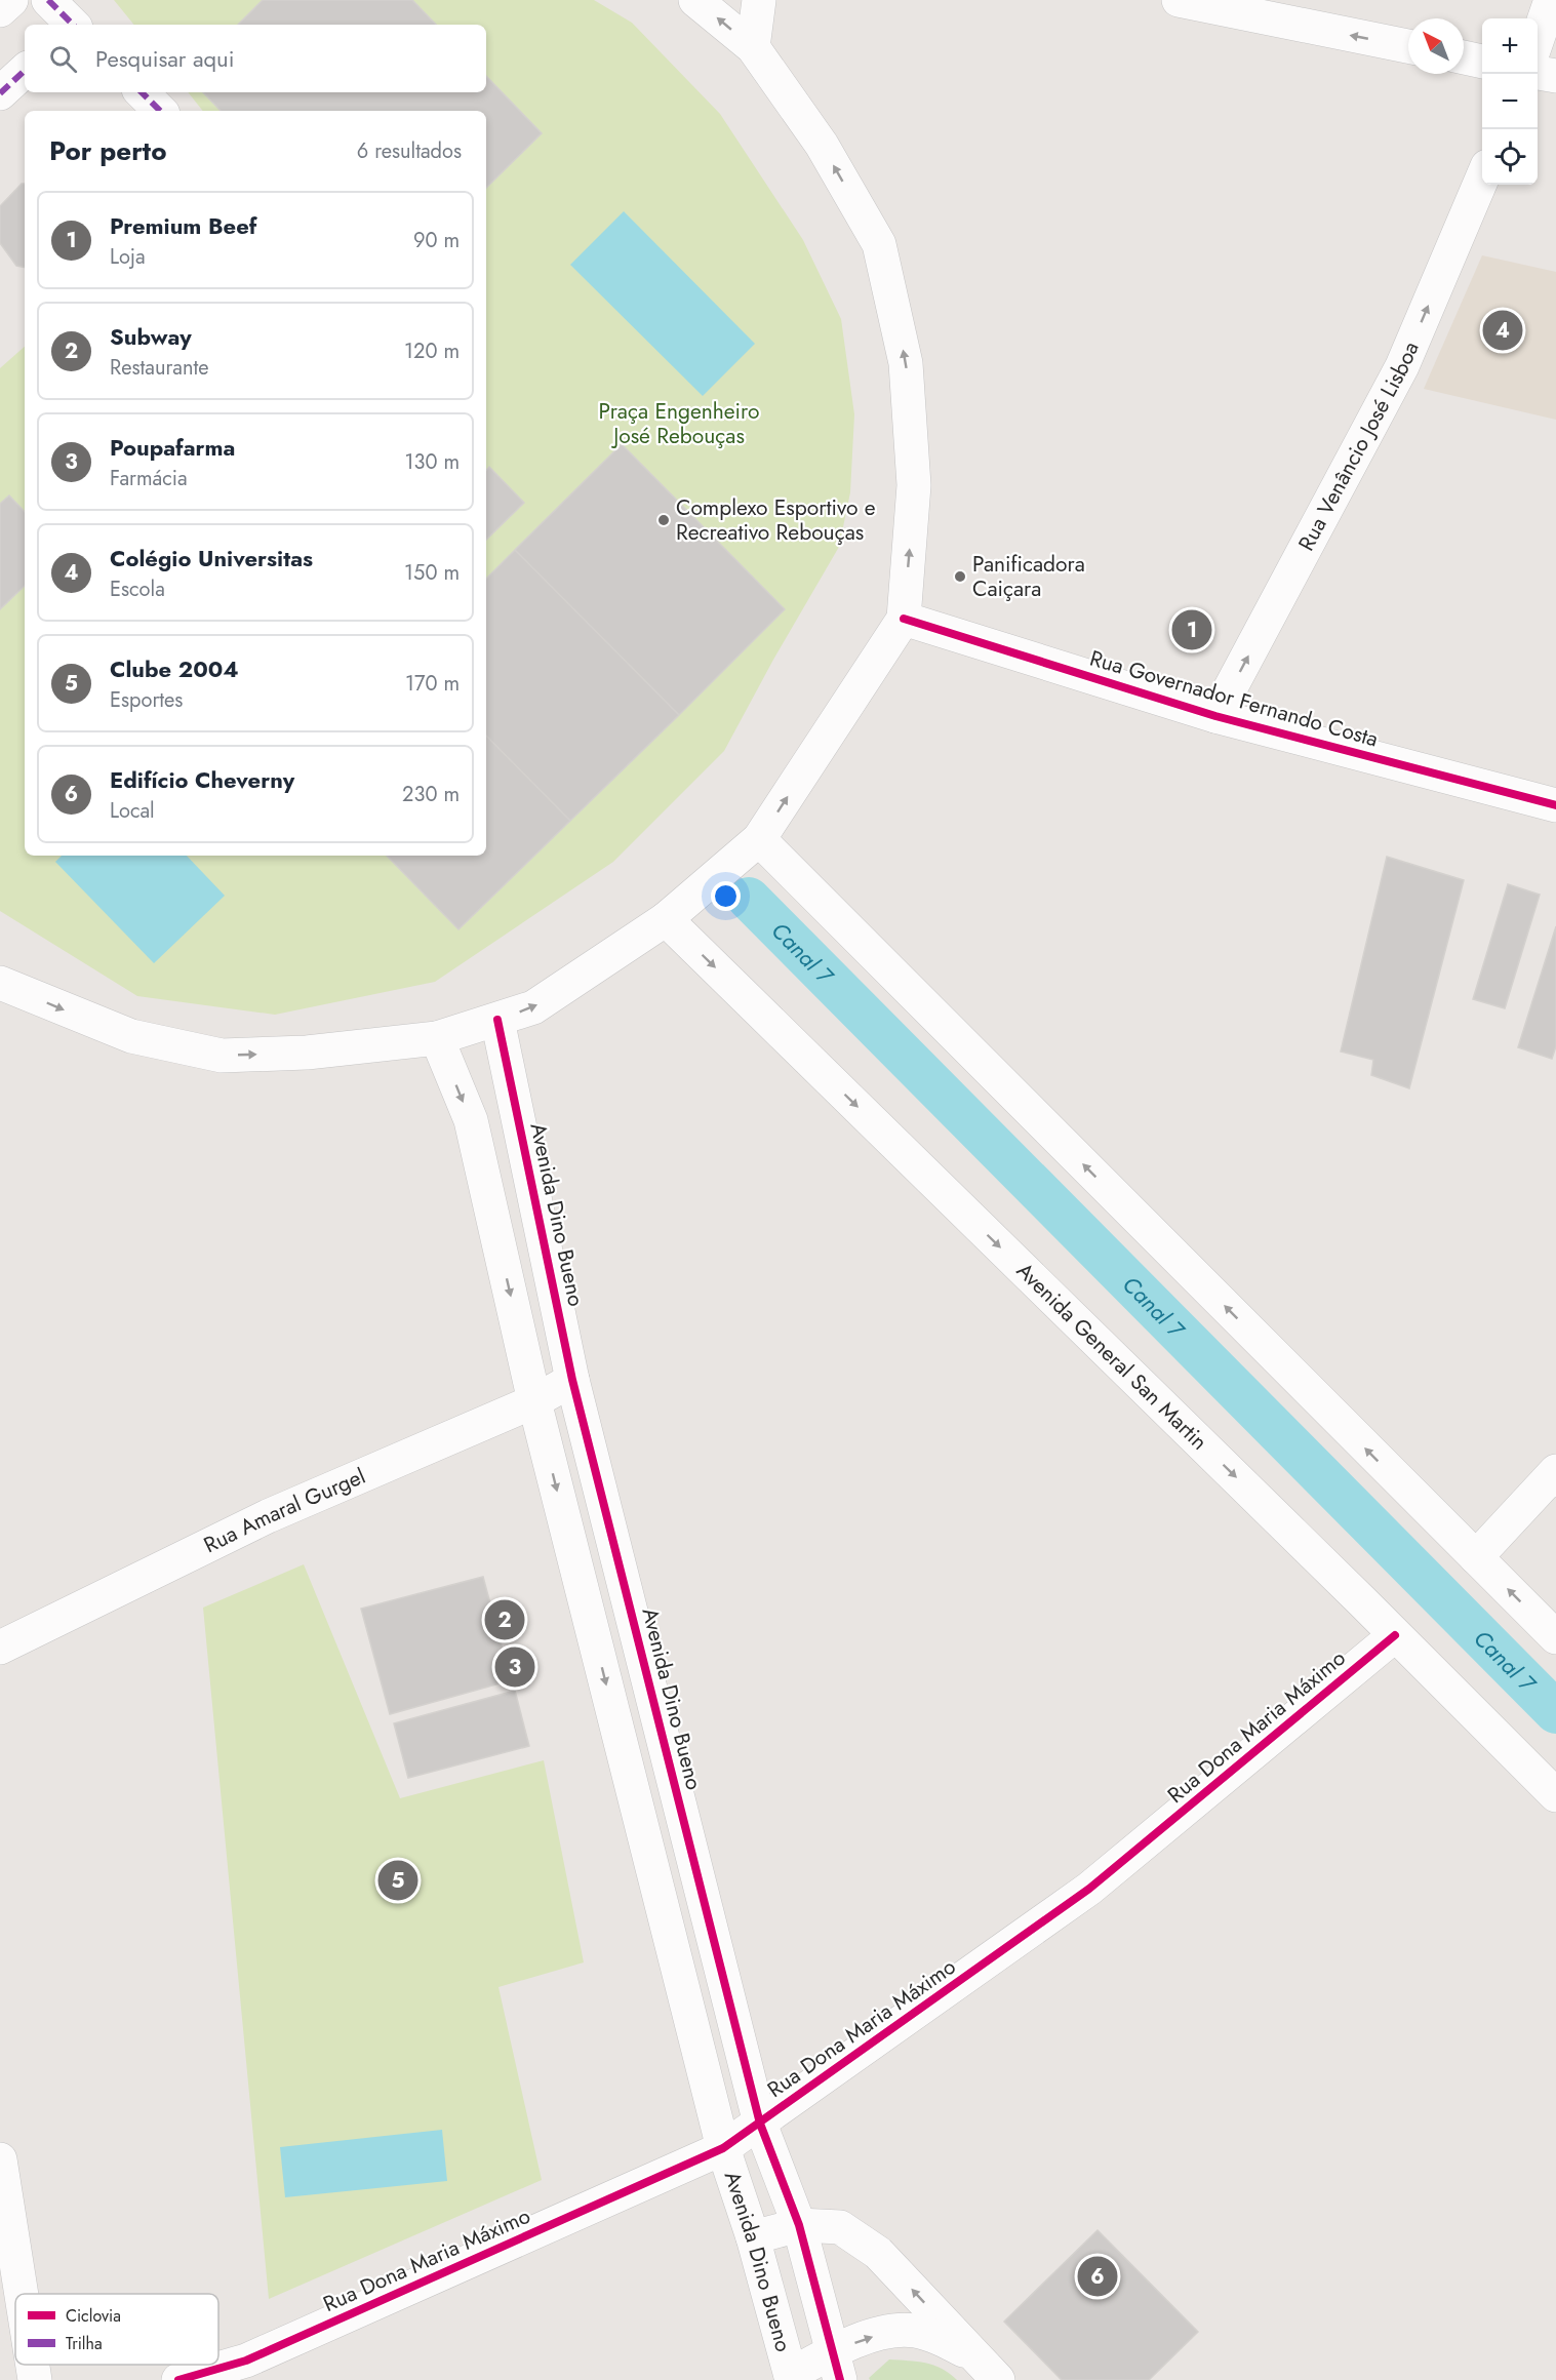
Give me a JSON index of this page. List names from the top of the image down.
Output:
{
  "streets": {
    "street": [
      "Rua Venâncio José Lisboa",
      "Rua Governador Fernando Costa",
      "Avenida Dino Bueno",
      "Avenida General San Martin",
      "Rua Amaral Gurgel",
      "Rua Dona Maria Máximo"
    ]
  },
  "crossings": [
    ["Rua Venâncio José Lisboa", "Rua Governador Fernando Costa"],
    ["Avenida Dino Bueno", "Rua Amaral Gurgel"],
    ["Avenida Dino Bueno", "Rua Dona Maria Máximo"],
    ["Avenida General San Martin", "Rua Dona Maria Máximo"]
  ],
  "one_way": ["Rua Venâncio José Lisboa"],
  "water": ["Canal 7"],
  "parks": ["Praça Engenheiro José Rebouças"],
  "places": ["Complexo Esportivo e Recreativo Rebouças", "Panificadora Caiçara"],
  "legend": ["Ciclovia", "Trilha"],
  "north": "top left",
  "page": {
    "map_buttons": ["+", "−"],
    "search": "Pesquisar aqui",
    "heading": ["Por perto", "6 resultados"],
    "list": [
      {
        "mark": "1",
        "name": "Premium Beef",
        "note": "Loja",
        "value": "90 m"
      },
      {
        "mark": "2",
        "name": "Subway",
        "note": "Restaurante",
        "value": "120 m"
      },
      {
        "mark": "3",
        "name": "Poupafarma",
        "note": "Farmácia",
        "value": "130 m"
      },
      {
        "mark": "4",
        "name": "Colégio Universitas",
        "note": "Escola",
        "value": "150 m"
      },
      {
        "mark": "5",
        "name": "Clube 2004",
        "note": "Esportes",
        "value": "170 m"
      },
      {
        "mark": "6",
        "name": "Edifício Cheverny",
        "note": "Local",
        "value": "230 m"
      }
    ],
    "pins": [
      "4",
      "1",
      "2",
      "3",
      "5",
      "6"
    ]
  }
}
